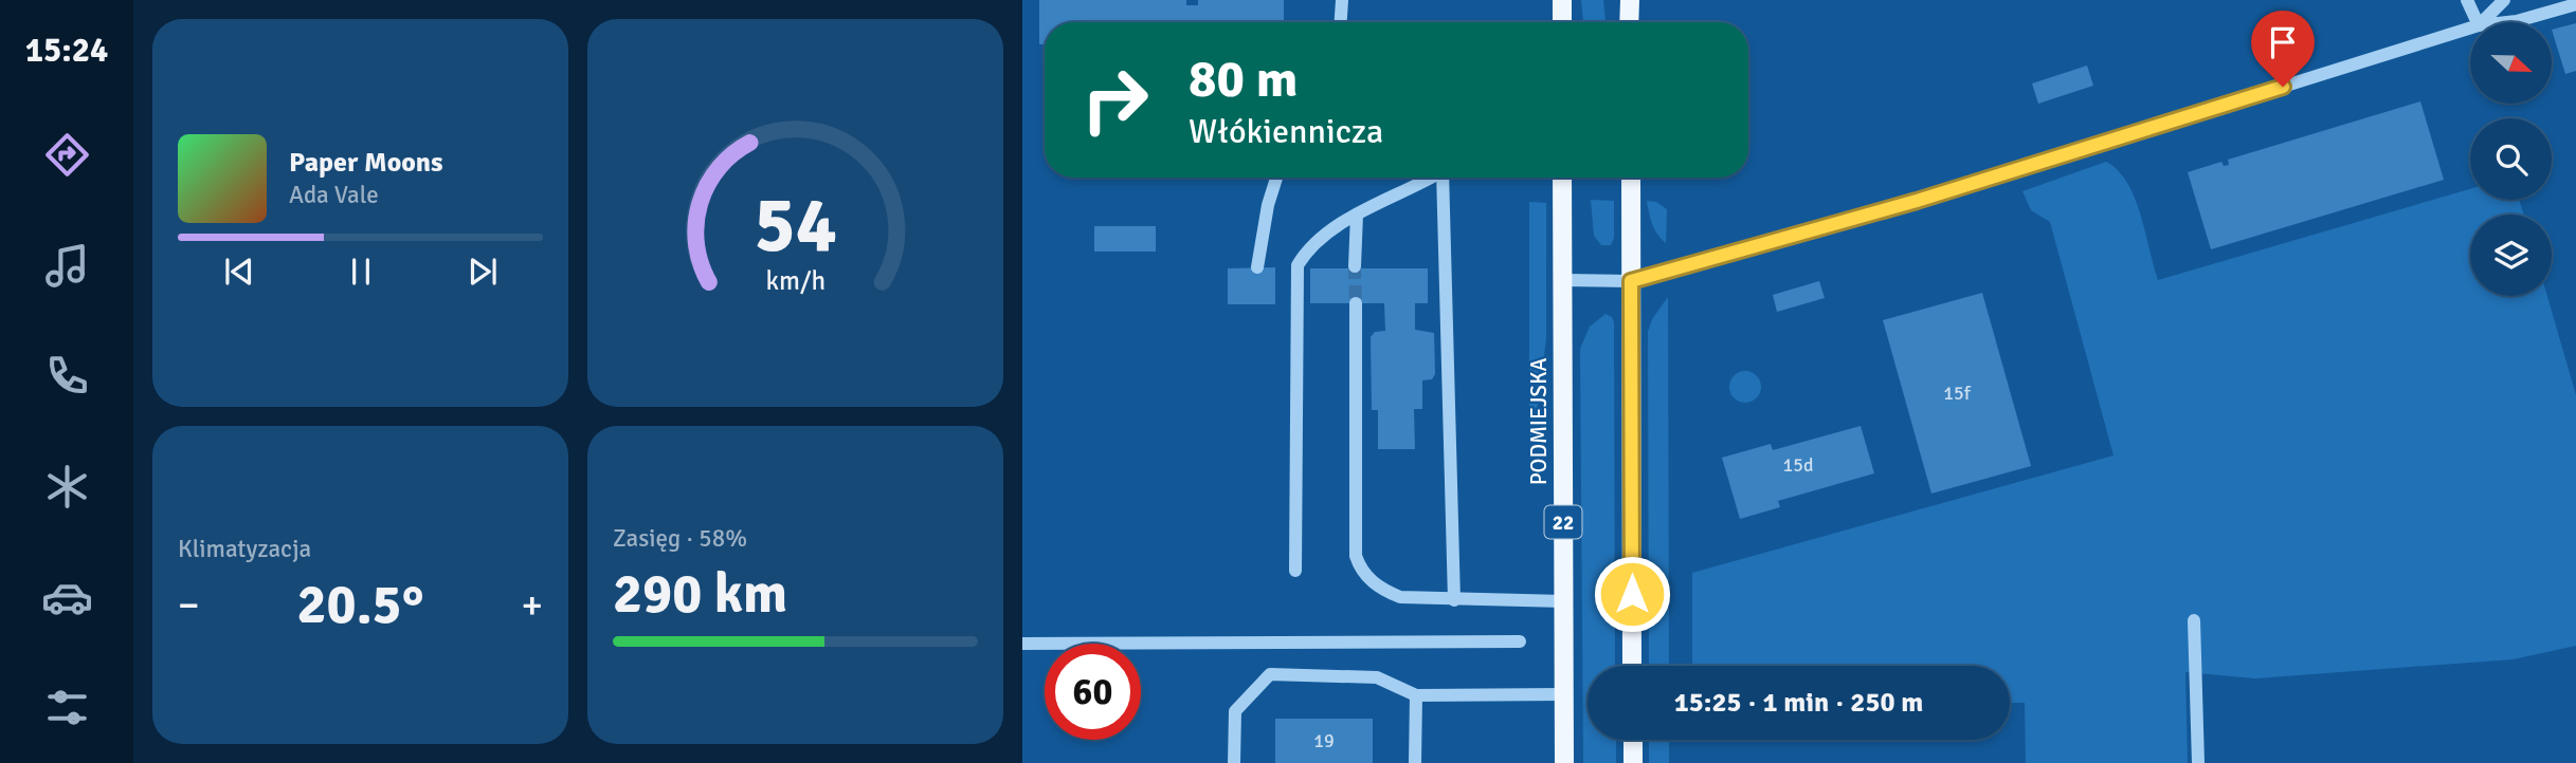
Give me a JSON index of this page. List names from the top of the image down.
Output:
{
  "streets": {
    "main road": ["PODMIEJSKA", "22"]
  },
  "house_numbers": ["15f", "15d", "19"],
  "north": "right",
  "page": {
    "tabs": "15:24",
    "turn": ["80 m", "Włókiennicza"],
    "song": ["Paper Moons", "Ada Vale"],
    "tile": [
      "Klimatyzacja",
      ["Zasięg · 58%", "290 km"]
    ],
    "heat": ["−", "20.5°", "+"],
    "limit": "60",
    "trip": "15:25 · 1 min · 250 m",
    "gauge": ["54", "km/h"]
  }
}
